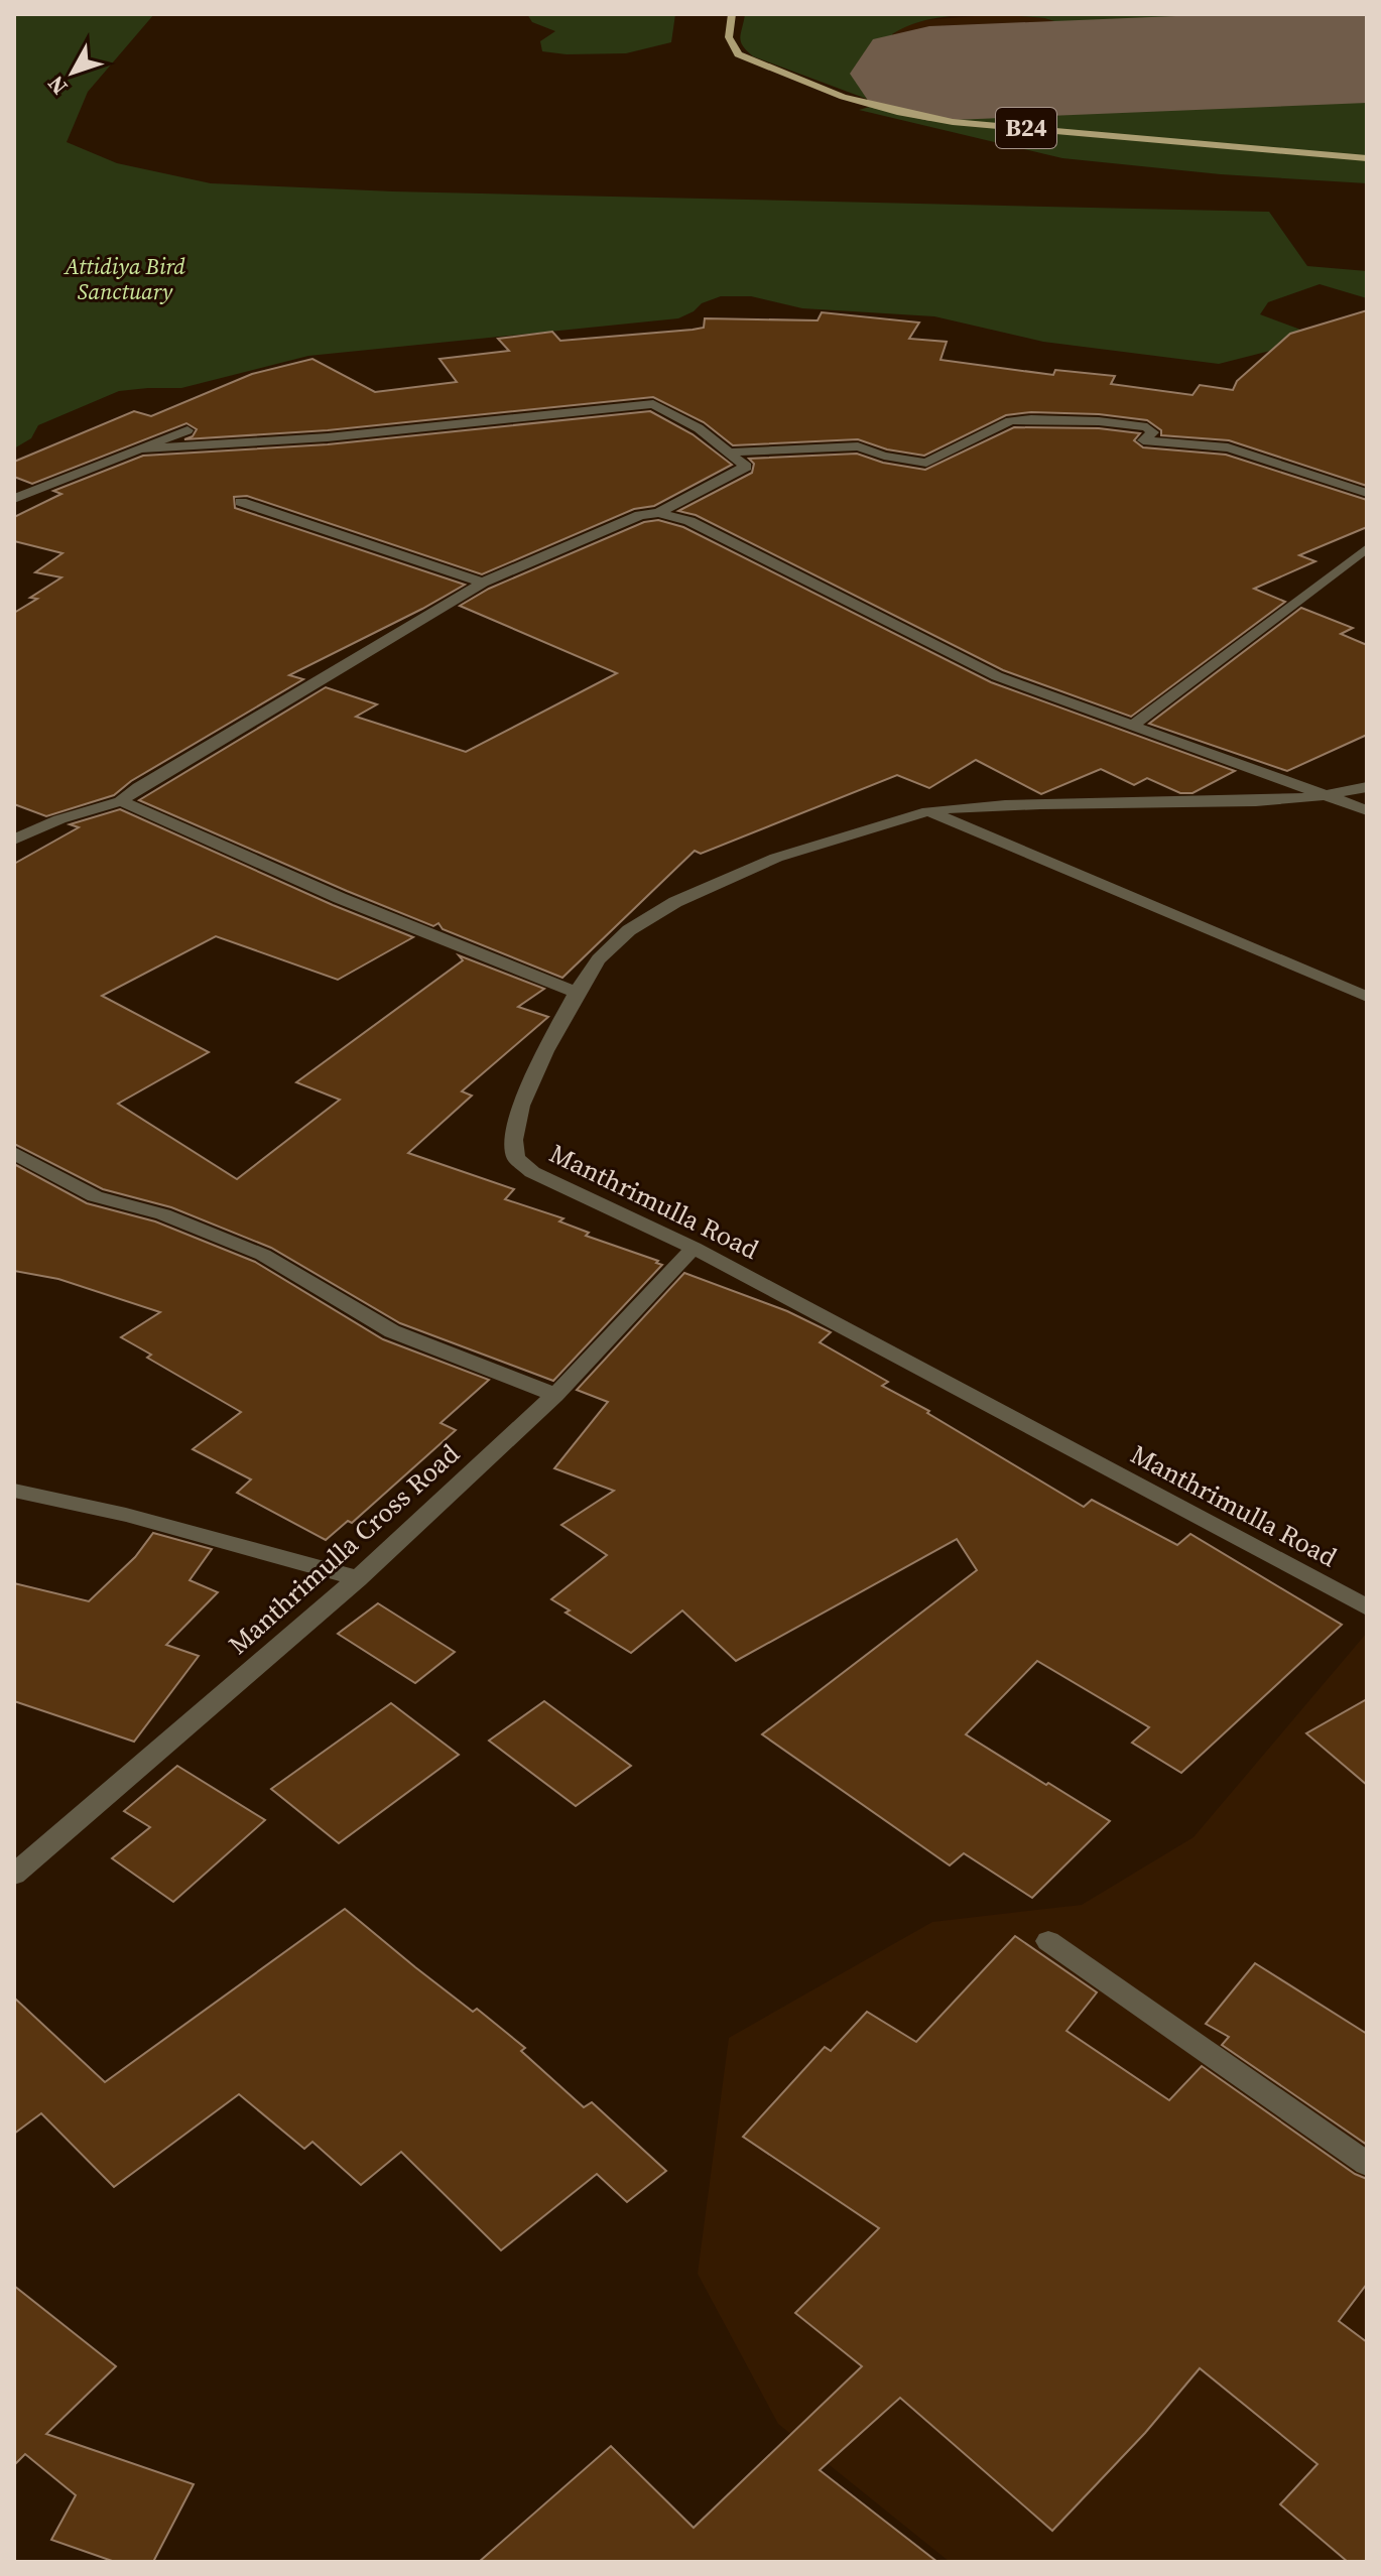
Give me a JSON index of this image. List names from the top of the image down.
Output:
{
  "streets": {
    "main road": ["B24"],
    "street": ["Manthrimulla Road", "Manthrimulla Cross Road"]
  },
  "crossings": [
    ["Manthrimulla Road", "Manthrimulla Cross Road"]
  ],
  "parks": ["Attidiya Bird Sanctuary"],
  "north": "bottom left"
}
